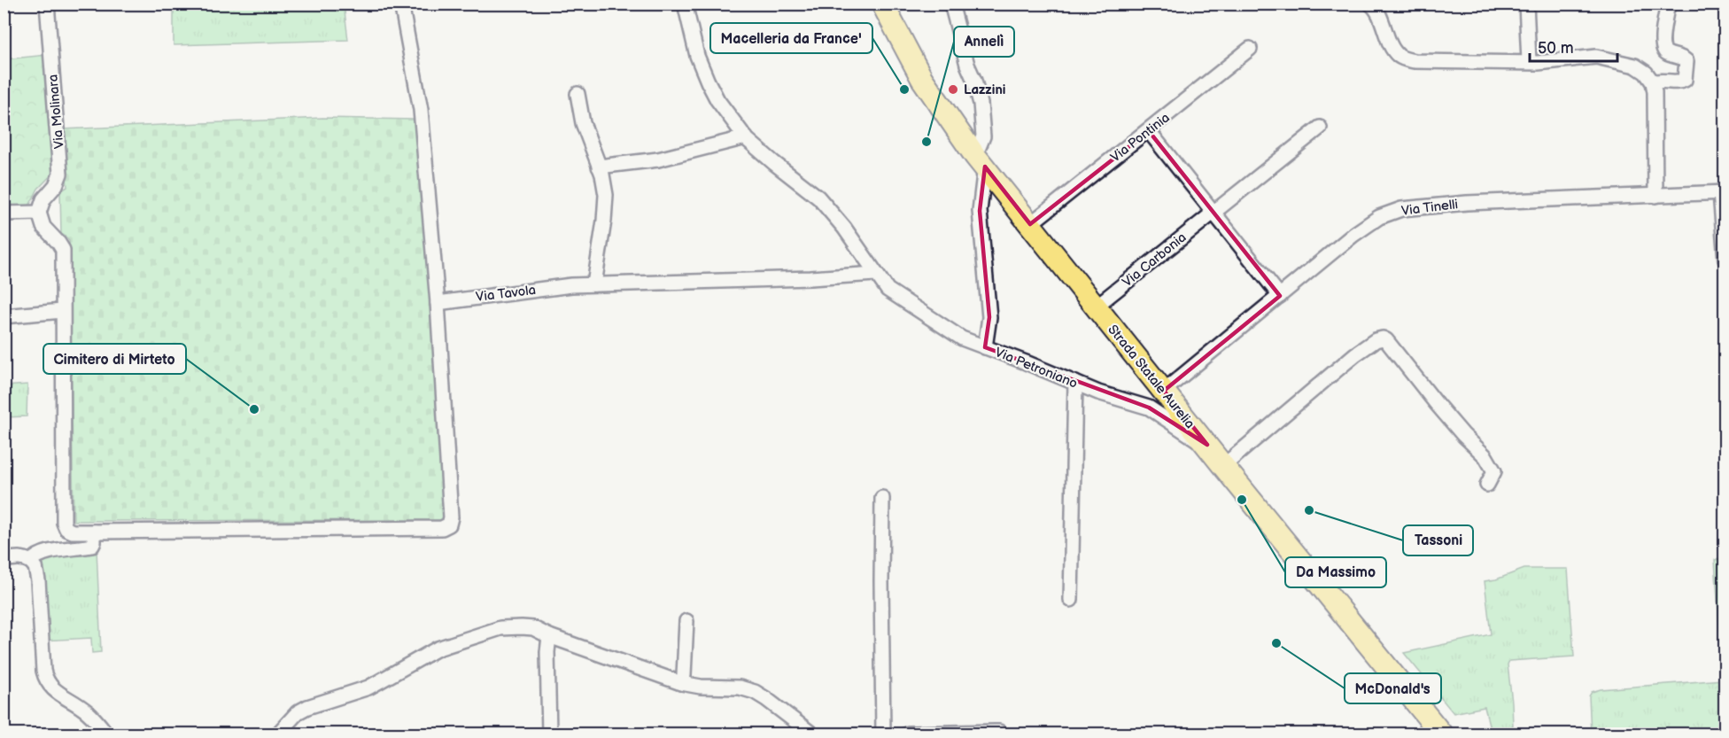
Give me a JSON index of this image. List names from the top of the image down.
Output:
{
  "streets": {
    "main road": ["Strada Statale Aurelia"],
    "street": [
      "Via Molinara",
      "Via Pontinia",
      "Via Tinelli",
      "Via Carbonia",
      "Via Tavola",
      "Via Petroniano"
    ]
  },
  "crossings": [
    ["Via Pontinia", "Strada Statale Aurelia"],
    ["Via Tinelli", "Strada Statale Aurelia"],
    ["Via Carbonia", "Strada Statale Aurelia"],
    ["Via Tavola", "Via Petroniano"],
    ["Via Petroniano", "Strada Statale Aurelia"]
  ],
  "places": [
    "Macelleria da France'",
    "Lazzini",
    "Annelì",
    "Cimitero di Mirteto",
    "Da Massimo",
    "Tassoni",
    "McDonald's"
  ],
  "scale_bar": "50 m"
}
